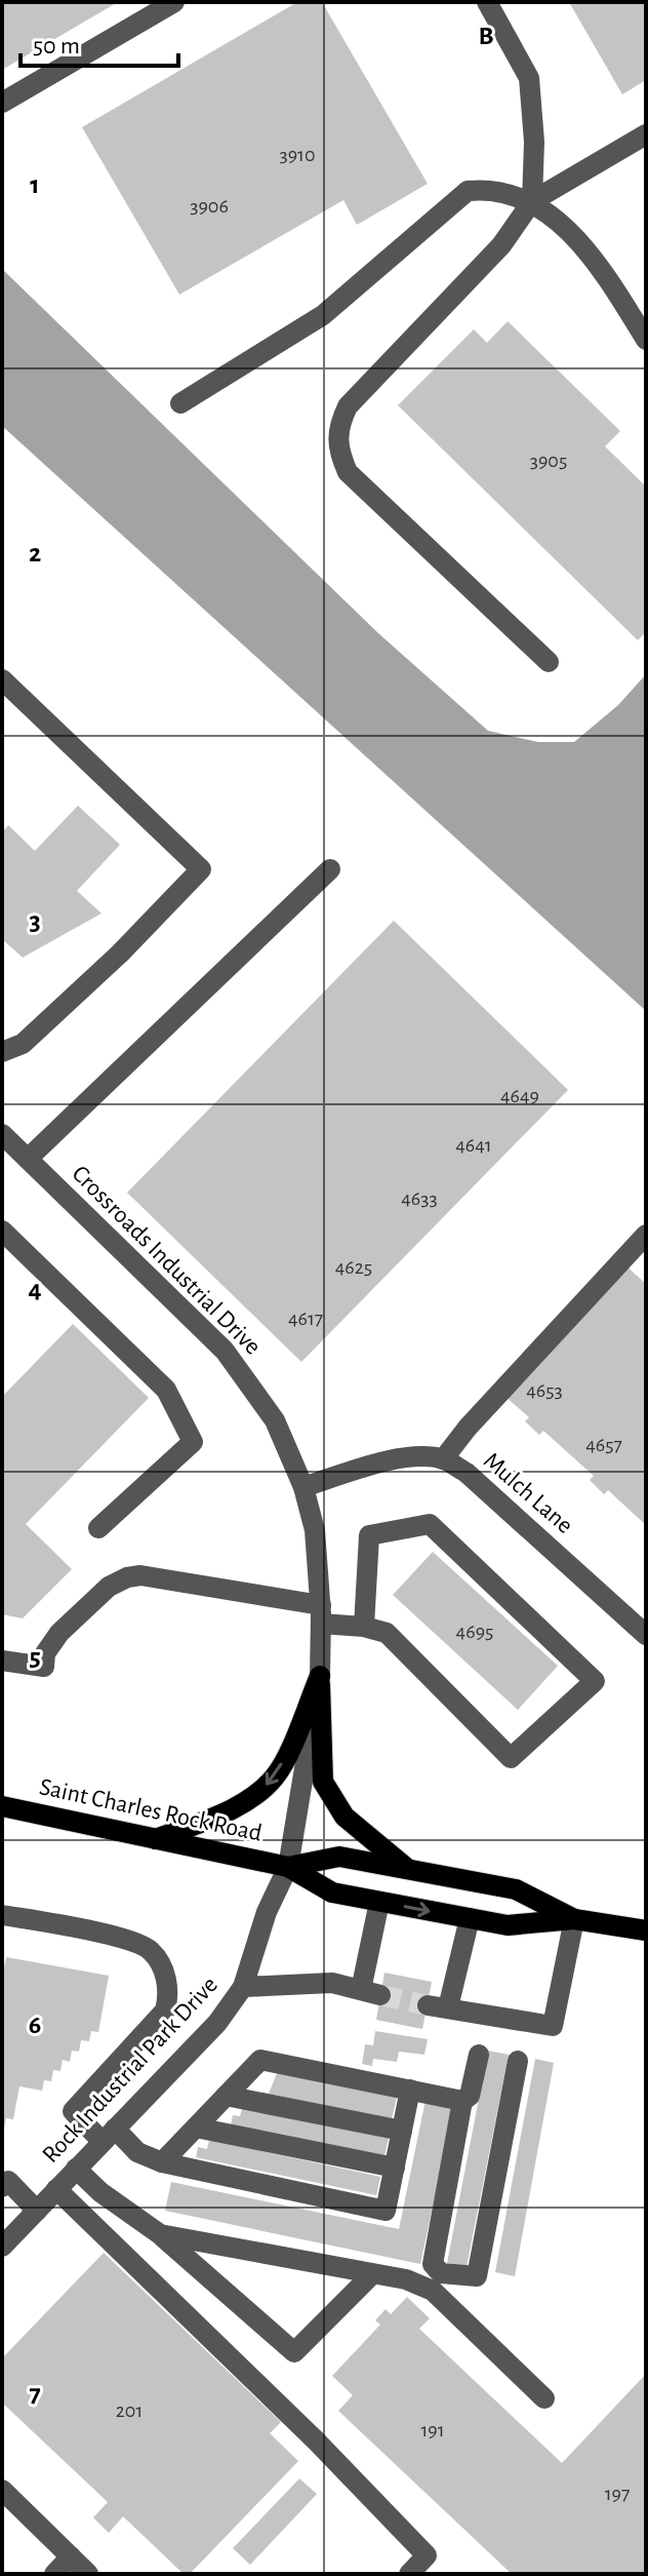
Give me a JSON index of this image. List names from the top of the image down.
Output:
{
  "streets": {
    "main road": ["Saint Charles Rock Road"],
    "street": ["Crossroads Industrial Drive", "Mulch Lane", "Rock Industrial Park Drive"]
  },
  "crossings": [
    ["Crossroads Industrial Drive", "Mulch Lane"],
    ["Crossroads Industrial Drive", "Saint Charles Rock Road"],
    ["Crossroads Industrial Drive", "Rock Industrial Park Drive"],
    ["Saint Charles Rock Road", "Rock Industrial Park Drive"]
  ],
  "house_numbers": [
    "3910",
    "3906",
    "3905",
    "4649",
    "4641",
    "4633",
    "4625",
    "4617",
    "4653",
    "4657",
    "4695",
    "201",
    "191",
    "197"
  ],
  "scale_bar": "50 m",
  "grid": {
    "columns": ["B"],
    "rows": [
      "1",
      "2",
      "3",
      "4",
      "5",
      "6",
      "7"
    ]
  }
}
